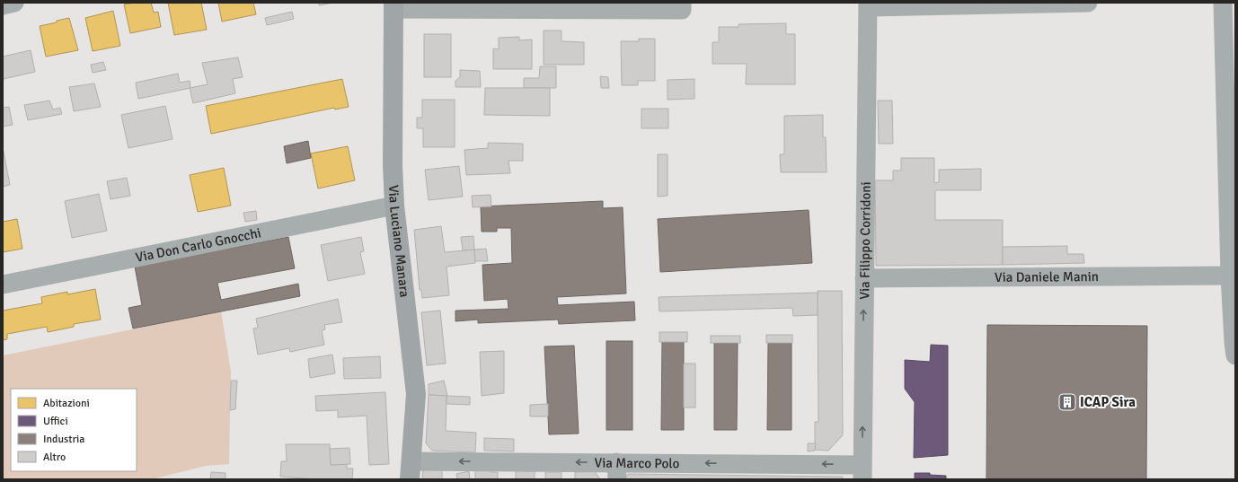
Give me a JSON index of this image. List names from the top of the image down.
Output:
{
  "streets": {
    "main road": ["Via Luciano Manara"],
    "street": [
      "Via Filippo Corridoni",
      "Via Don Carlo Gnocchi",
      "Via Daniele Manin",
      "Via Marco Polo"
    ]
  },
  "crossings": [
    ["Via Filippo Corridoni", "Via Daniele Manin"],
    ["Via Filippo Corridoni", "Via Marco Polo"],
    ["Via Luciano Manara", "Via Don Carlo Gnocchi"],
    ["Via Luciano Manara", "Via Marco Polo"]
  ],
  "one_way": ["Via Filippo Corridoni", "Via Marco Polo"],
  "places": {
    "building": ["ICAP Sira"]
  },
  "legend": [
    "Abitazioni",
    "Uffici",
    "Industria",
    "Altro"
  ]
}
